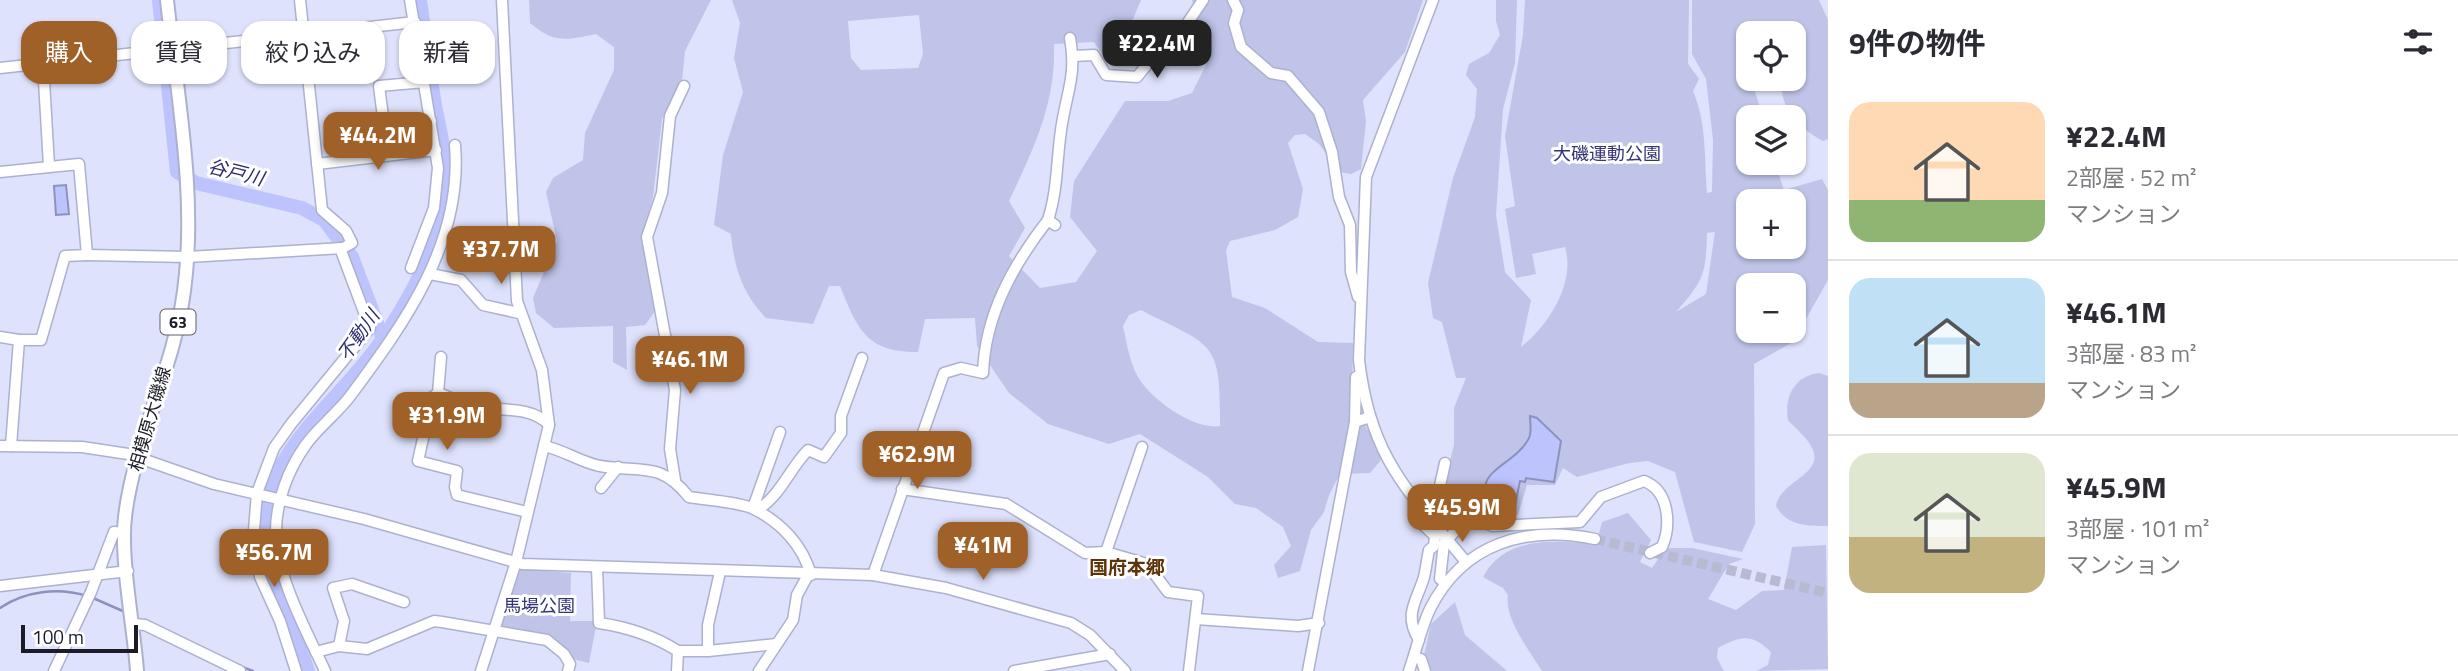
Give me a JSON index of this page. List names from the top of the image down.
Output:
{
  "streets": {
    "main road": ["63", "相模原大磯線"]
  },
  "districts": ["国府本郷"],
  "water": ["谷戸川", "不動川"],
  "parks": ["大磯運動公園", "馬場公園"],
  "scale_bar": "100 m",
  "page": {
    "heading": "9件の物件",
    "price": [
      "¥22.4M",
      "¥44.2M",
      "¥37.7M",
      "¥46.1M",
      "¥31.9M",
      "¥62.9M",
      "¥45.9M",
      "¥41M",
      "¥56.7M"
    ],
    "map_buttons": ["+", "−"],
    "chip": [
      "購入",
      "賃貸",
      "絞り込み",
      "新着"
    ],
    "list": [
      {
        "name": "¥22.4M",
        "note": "2部屋 · 52 m² · マンション"
      },
      {
        "name": "¥46.1M",
        "note": "3部屋 · 83 m² · マンション"
      },
      {
        "name": "¥45.9M",
        "note": "3部屋 · 101 m² · マンション"
      }
    ],
    "scale": "100 m"
  }
}
